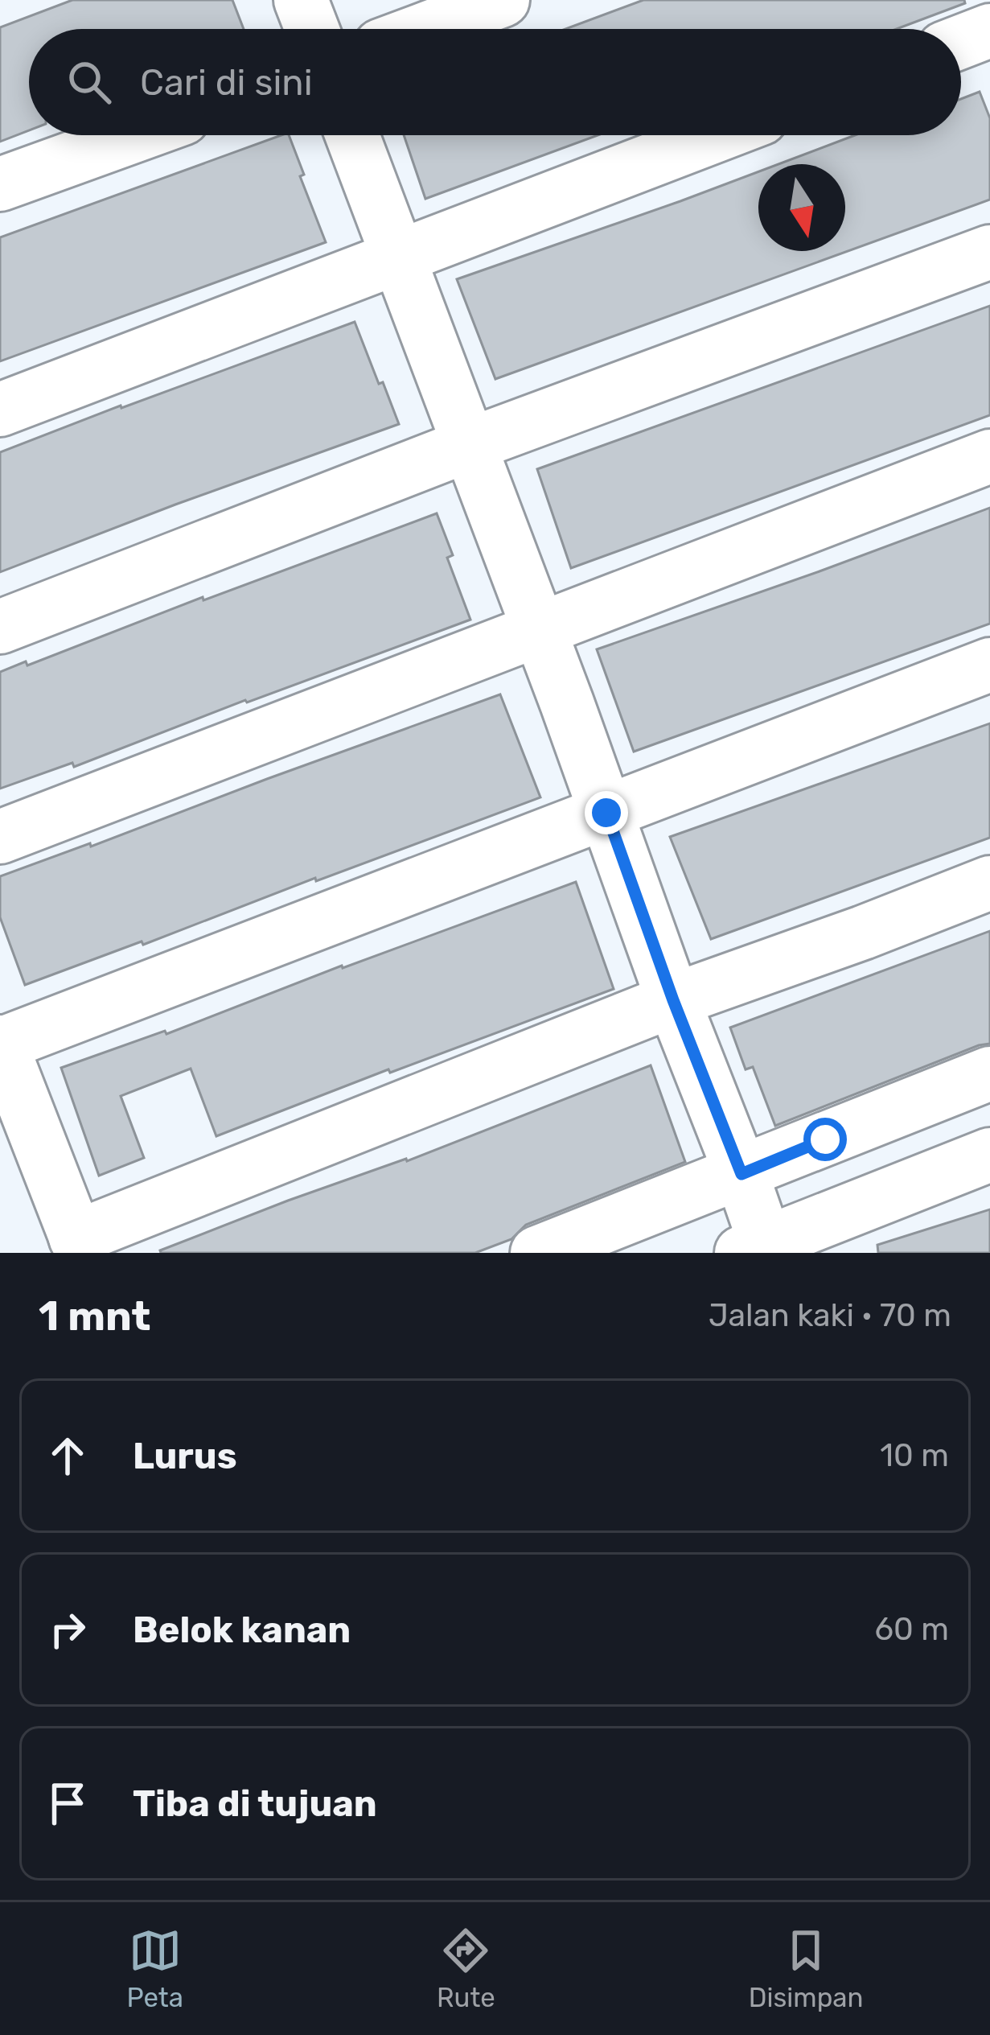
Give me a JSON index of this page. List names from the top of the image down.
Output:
{
  "north": "bottom",
  "page": {
    "search": "Cari di sini",
    "heading": ["1 mnt", "Jalan kaki · 70 m"],
    "list": [
      ["Lurus", "10 m"],
      ["Belok kanan", "60 m"],
      "Tiba di tujuan"
    ],
    "nav": ["Peta", "Rute", "Disimpan"]
  }
}
